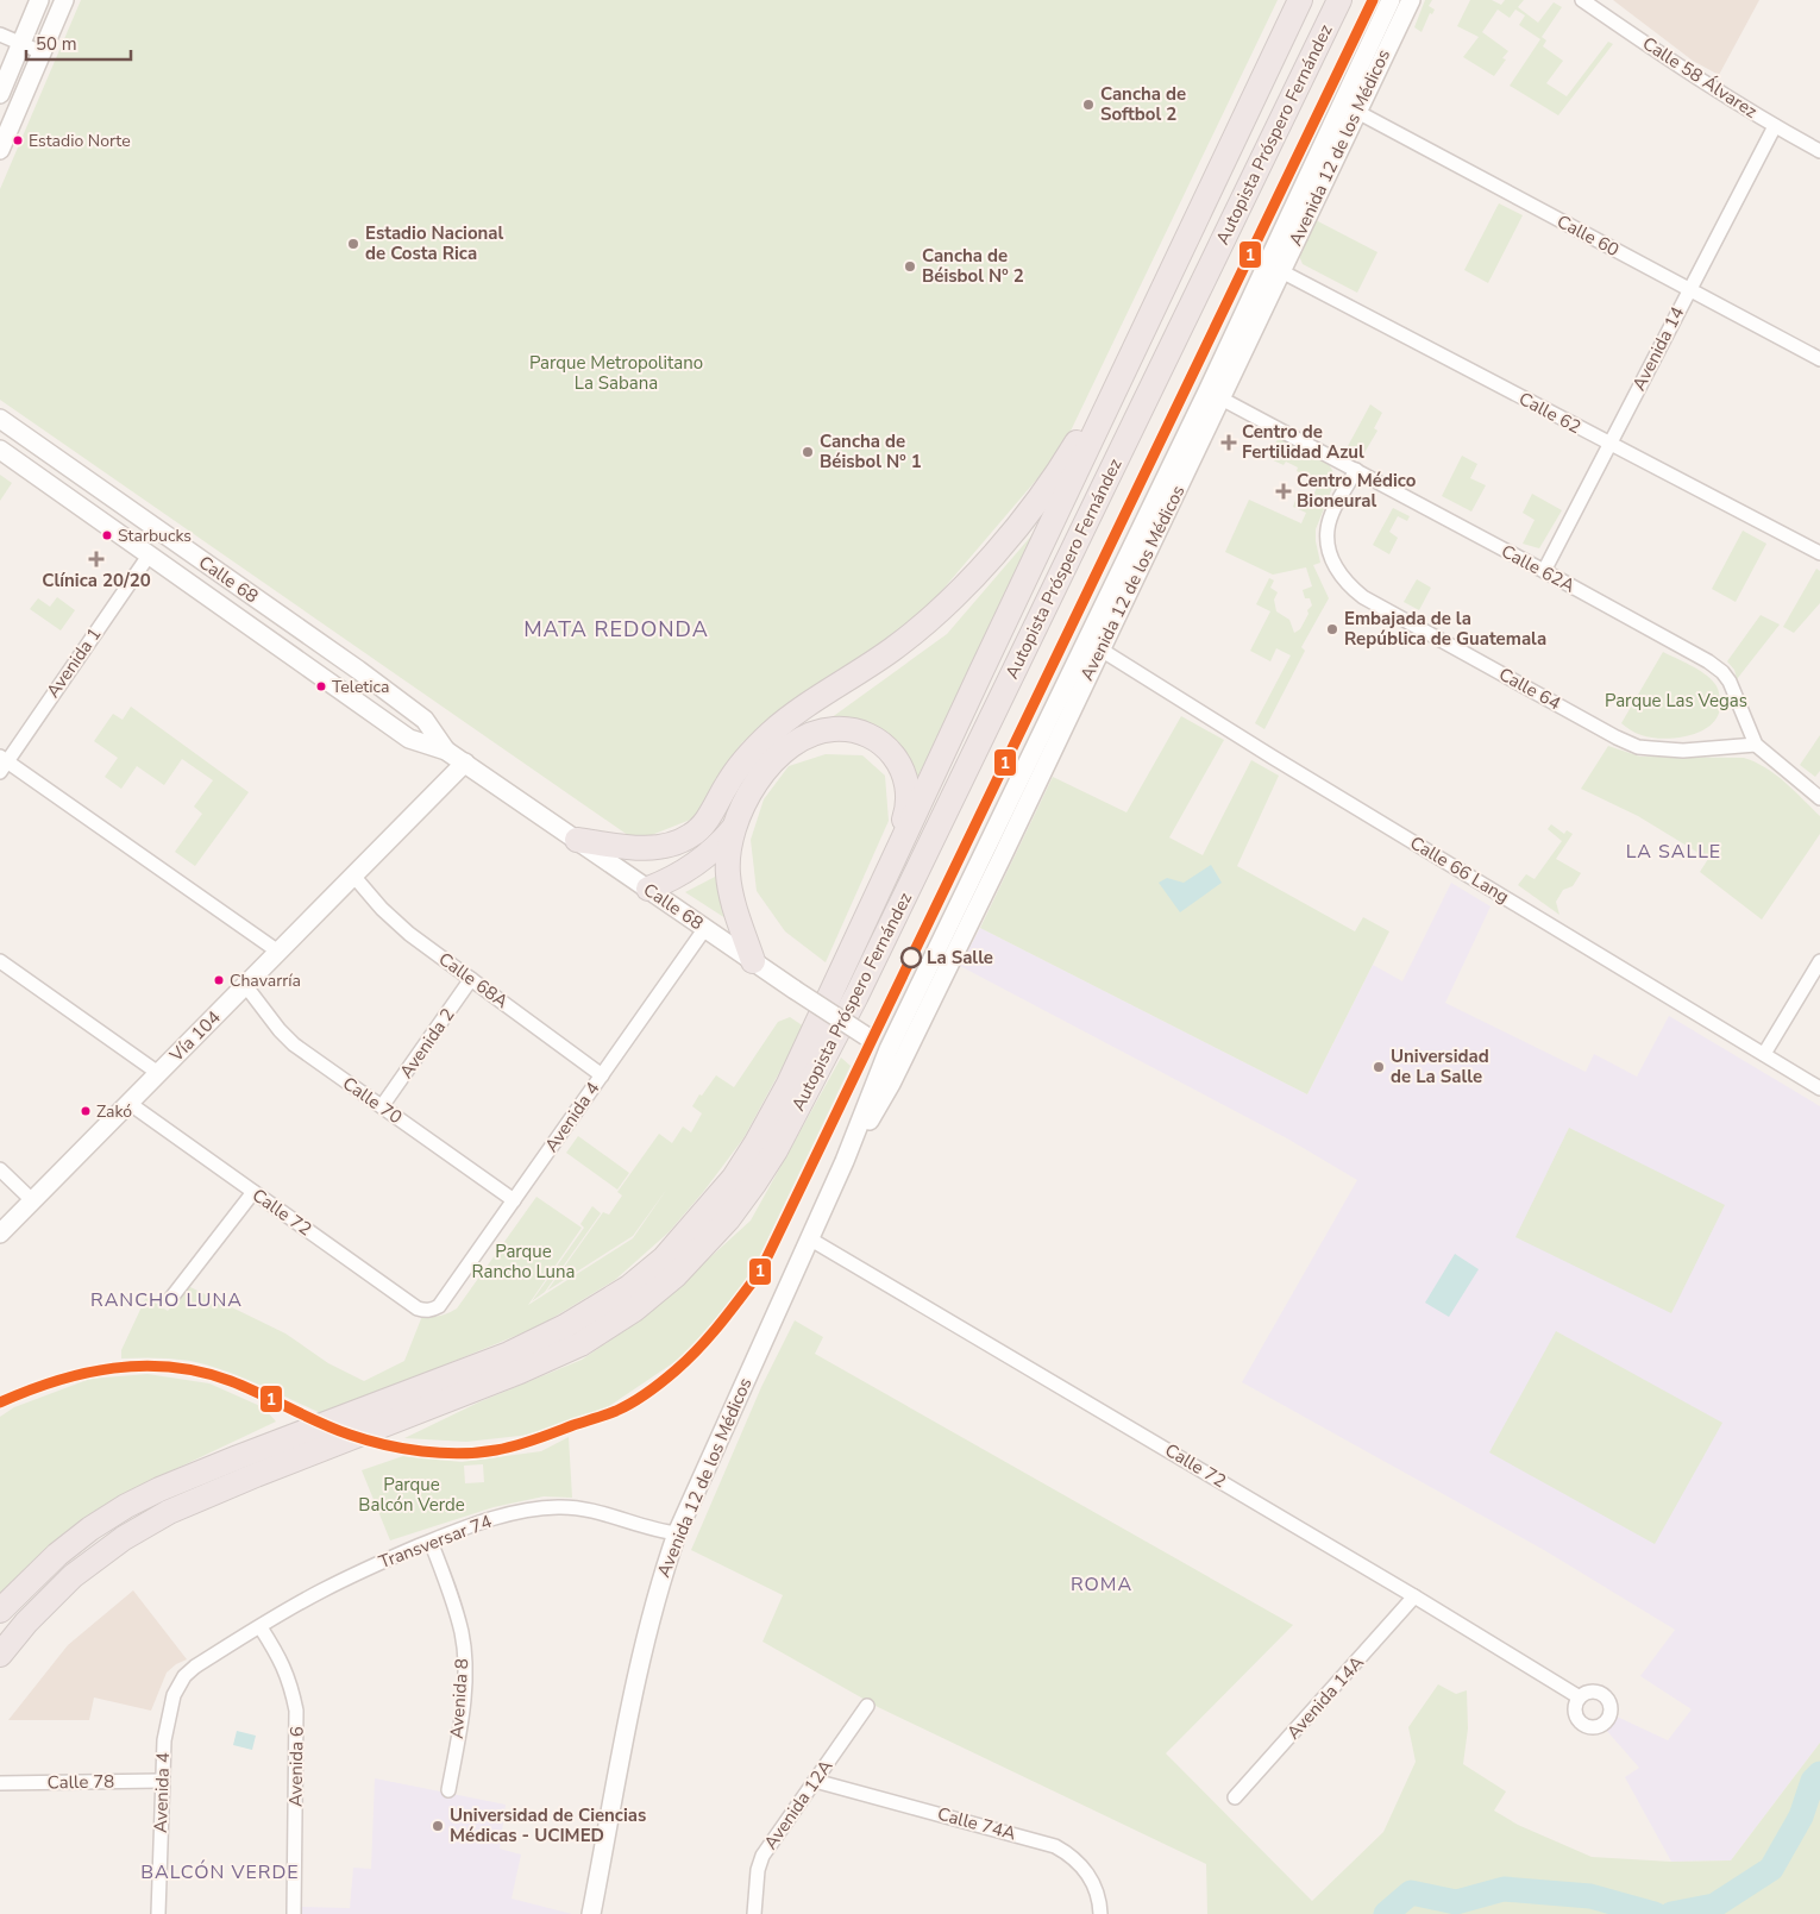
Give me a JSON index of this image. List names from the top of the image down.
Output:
{
  "streets": {
    "highway": ["Autopista Próspero Fernández"],
    "main road": ["Avenida 12 de los Médicos", "Calle 68", "Vía 104"],
    "street": [
      "Calle 58 Álvarez",
      "Calle 60",
      "Avenida 14",
      "Calle 62",
      "Calle 62A",
      "Avenida 1",
      "Calle 64",
      "Calle 66 Lang",
      "Calle 68A",
      "Avenida 2",
      "Calle 70",
      "Avenida 4",
      "Calle 72",
      "Transversar 74",
      "Avenida 14A",
      "Avenida 8",
      "Avenida 6",
      "Calle 78",
      "Avenida 12A",
      "Calle 74A"
    ]
  },
  "crossings": [
    ["Calle 58 Álvarez", "Avenida 14"],
    ["Avenida 12 de los Médicos", "Calle 60"],
    ["Avenida 12 de los Médicos", "Calle 62"],
    ["Avenida 12 de los Médicos", "Calle 62A"],
    ["Avenida 12 de los Médicos", "Calle 68"],
    ["Avenida 12 de los Médicos", "Calle 66 Lang"],
    ["Avenida 12 de los Médicos", "Calle 72"],
    ["Avenida 12 de los Médicos", "Transversar 74"],
    ["Calle 60", "Avenida 14"],
    ["Avenida 14", "Calle 62"],
    ["Avenida 14", "Calle 62A"],
    ["Calle 62A", "Calle 64"],
    ["Calle 68", "Avenida 1"],
    ["Calle 68", "Vía 104"],
    ["Calle 68", "Avenida 4"],
    ["Calle 68A", "Vía 104"],
    ["Calle 68A", "Avenida 2"],
    ["Calle 68A", "Avenida 4"],
    ["Vía 104", "Calle 70"],
    ["Vía 104", "Calle 72"],
    ["Avenida 2", "Calle 70"],
    ["Calle 70", "Avenida 4"],
    ["Avenida 4", "Calle 72"],
    ["Avenida 4", "Transversar 74"],
    ["Avenida 4", "Calle 78"],
    ["Calle 72", "Avenida 14A"],
    ["Transversar 74", "Avenida 8"],
    ["Transversar 74", "Avenida 6"],
    ["Avenida 12A", "Calle 74A"]
  ],
  "districts": [
    "MATA REDONDA",
    "LA SALLE",
    "RANCHO LUNA",
    "ROMA",
    "BALCÓN VERDE"
  ],
  "parks": [
    "Parque Metropolitano La Sabana",
    "Parque Las Vegas",
    "Parque Rancho Luna",
    "Parque Balcón Verde"
  ],
  "places": {
    "other": [
      "Cancha de Softbol 2",
      "Estadio Norte",
      "Estadio Nacional de Costa Rica",
      "Cancha de Béisbol Nº 2",
      "Cancha de Béisbol Nº 1",
      "Starbucks",
      "Embajada de la República de Guatemala",
      "Teletica",
      "La Salle",
      "Chavarría",
      "Universidad de La Salle",
      "Zakó",
      "Universidad de Ciencias Médicas - UCIMED"
    ],
    "health": ["Centro de Fertilidad Azul", "Centro Médico Bioneural", "Clínica 20/20"]
  },
  "lines": ["rail line 1"],
  "scale_bar": "50 m"
}
